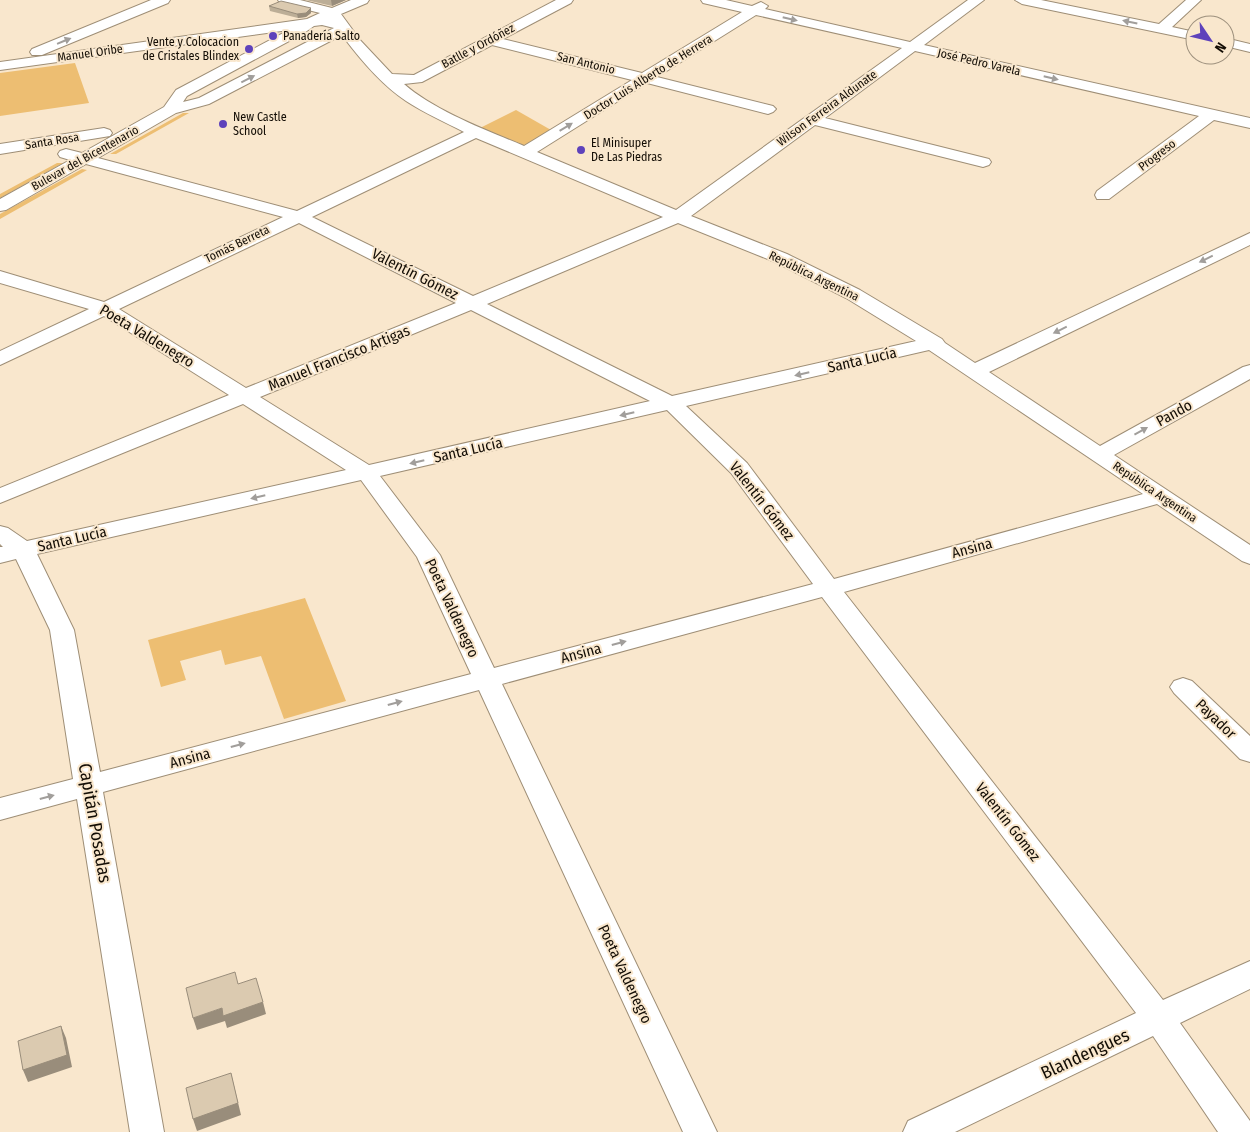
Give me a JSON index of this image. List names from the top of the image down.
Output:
{
  "streets": {
    "street": [
      "Batlle y Ordóñez",
      "Manuel Oribe",
      "José Pedro Varela",
      "San Antonio",
      "Doctor Luis Alberto de Herrera",
      "Wilson Ferreira Aldunate",
      "Santa Rosa",
      "Progreso",
      "Bulevar del Bicentenario",
      "Tomás Berreta",
      "Valentín Gómez",
      "República Argentina",
      "Poeta Valdenegro",
      "Manuel Francisco Artigas",
      "Santa Lucía",
      "Pando",
      "Ansina",
      "Payador",
      "Capitán Posadas",
      "Blandengues"
    ]
  },
  "crossings": [
    ["Batlle y Ordóñez", "San Antonio"],
    ["Batlle y Ordóñez", "República Argentina"],
    ["José Pedro Varela", "Doctor Luis Alberto de Herrera"],
    ["José Pedro Varela", "Wilson Ferreira Aldunate"],
    ["José Pedro Varela", "Progreso"],
    ["San Antonio", "Doctor Luis Alberto de Herrera"],
    ["Doctor Luis Alberto de Herrera", "República Argentina"],
    ["Wilson Ferreira Aldunate", "República Argentina"],
    ["Wilson Ferreira Aldunate", "Manuel Francisco Artigas"],
    ["Bulevar del Bicentenario", "Valentín Gómez"],
    ["Bulevar del Bicentenario", "República Argentina"],
    ["Tomás Berreta", "Valentín Gómez"],
    ["Tomás Berreta", "República Argentina"],
    ["Tomás Berreta", "Poeta Valdenegro"],
    ["Valentín Gómez", "Manuel Francisco Artigas"],
    ["Valentín Gómez", "Santa Lucía"],
    ["Valentín Gómez", "Ansina"],
    ["Valentín Gómez", "Blandengues"],
    ["República Argentina", "Manuel Francisco Artigas"],
    ["República Argentina", "Santa Lucía"],
    ["República Argentina", "Pando"],
    ["República Argentina", "Ansina"],
    ["Poeta Valdenegro", "Manuel Francisco Artigas"],
    ["Poeta Valdenegro", "Santa Lucía"],
    ["Poeta Valdenegro", "Ansina"],
    ["Santa Lucía", "Capitán Posadas"],
    ["Ansina", "Capitán Posadas"]
  ],
  "one_way": ["Doctor Luis Alberto de Herrera", "Santa Lucía", "Ansina"],
  "places": [
    "Panadería Salto",
    "Vente y Colocacion de Cristales Blindex",
    "New Castle School",
    "El Minisuper De Las Piedras"
  ],
  "north": "bottom right"
}
